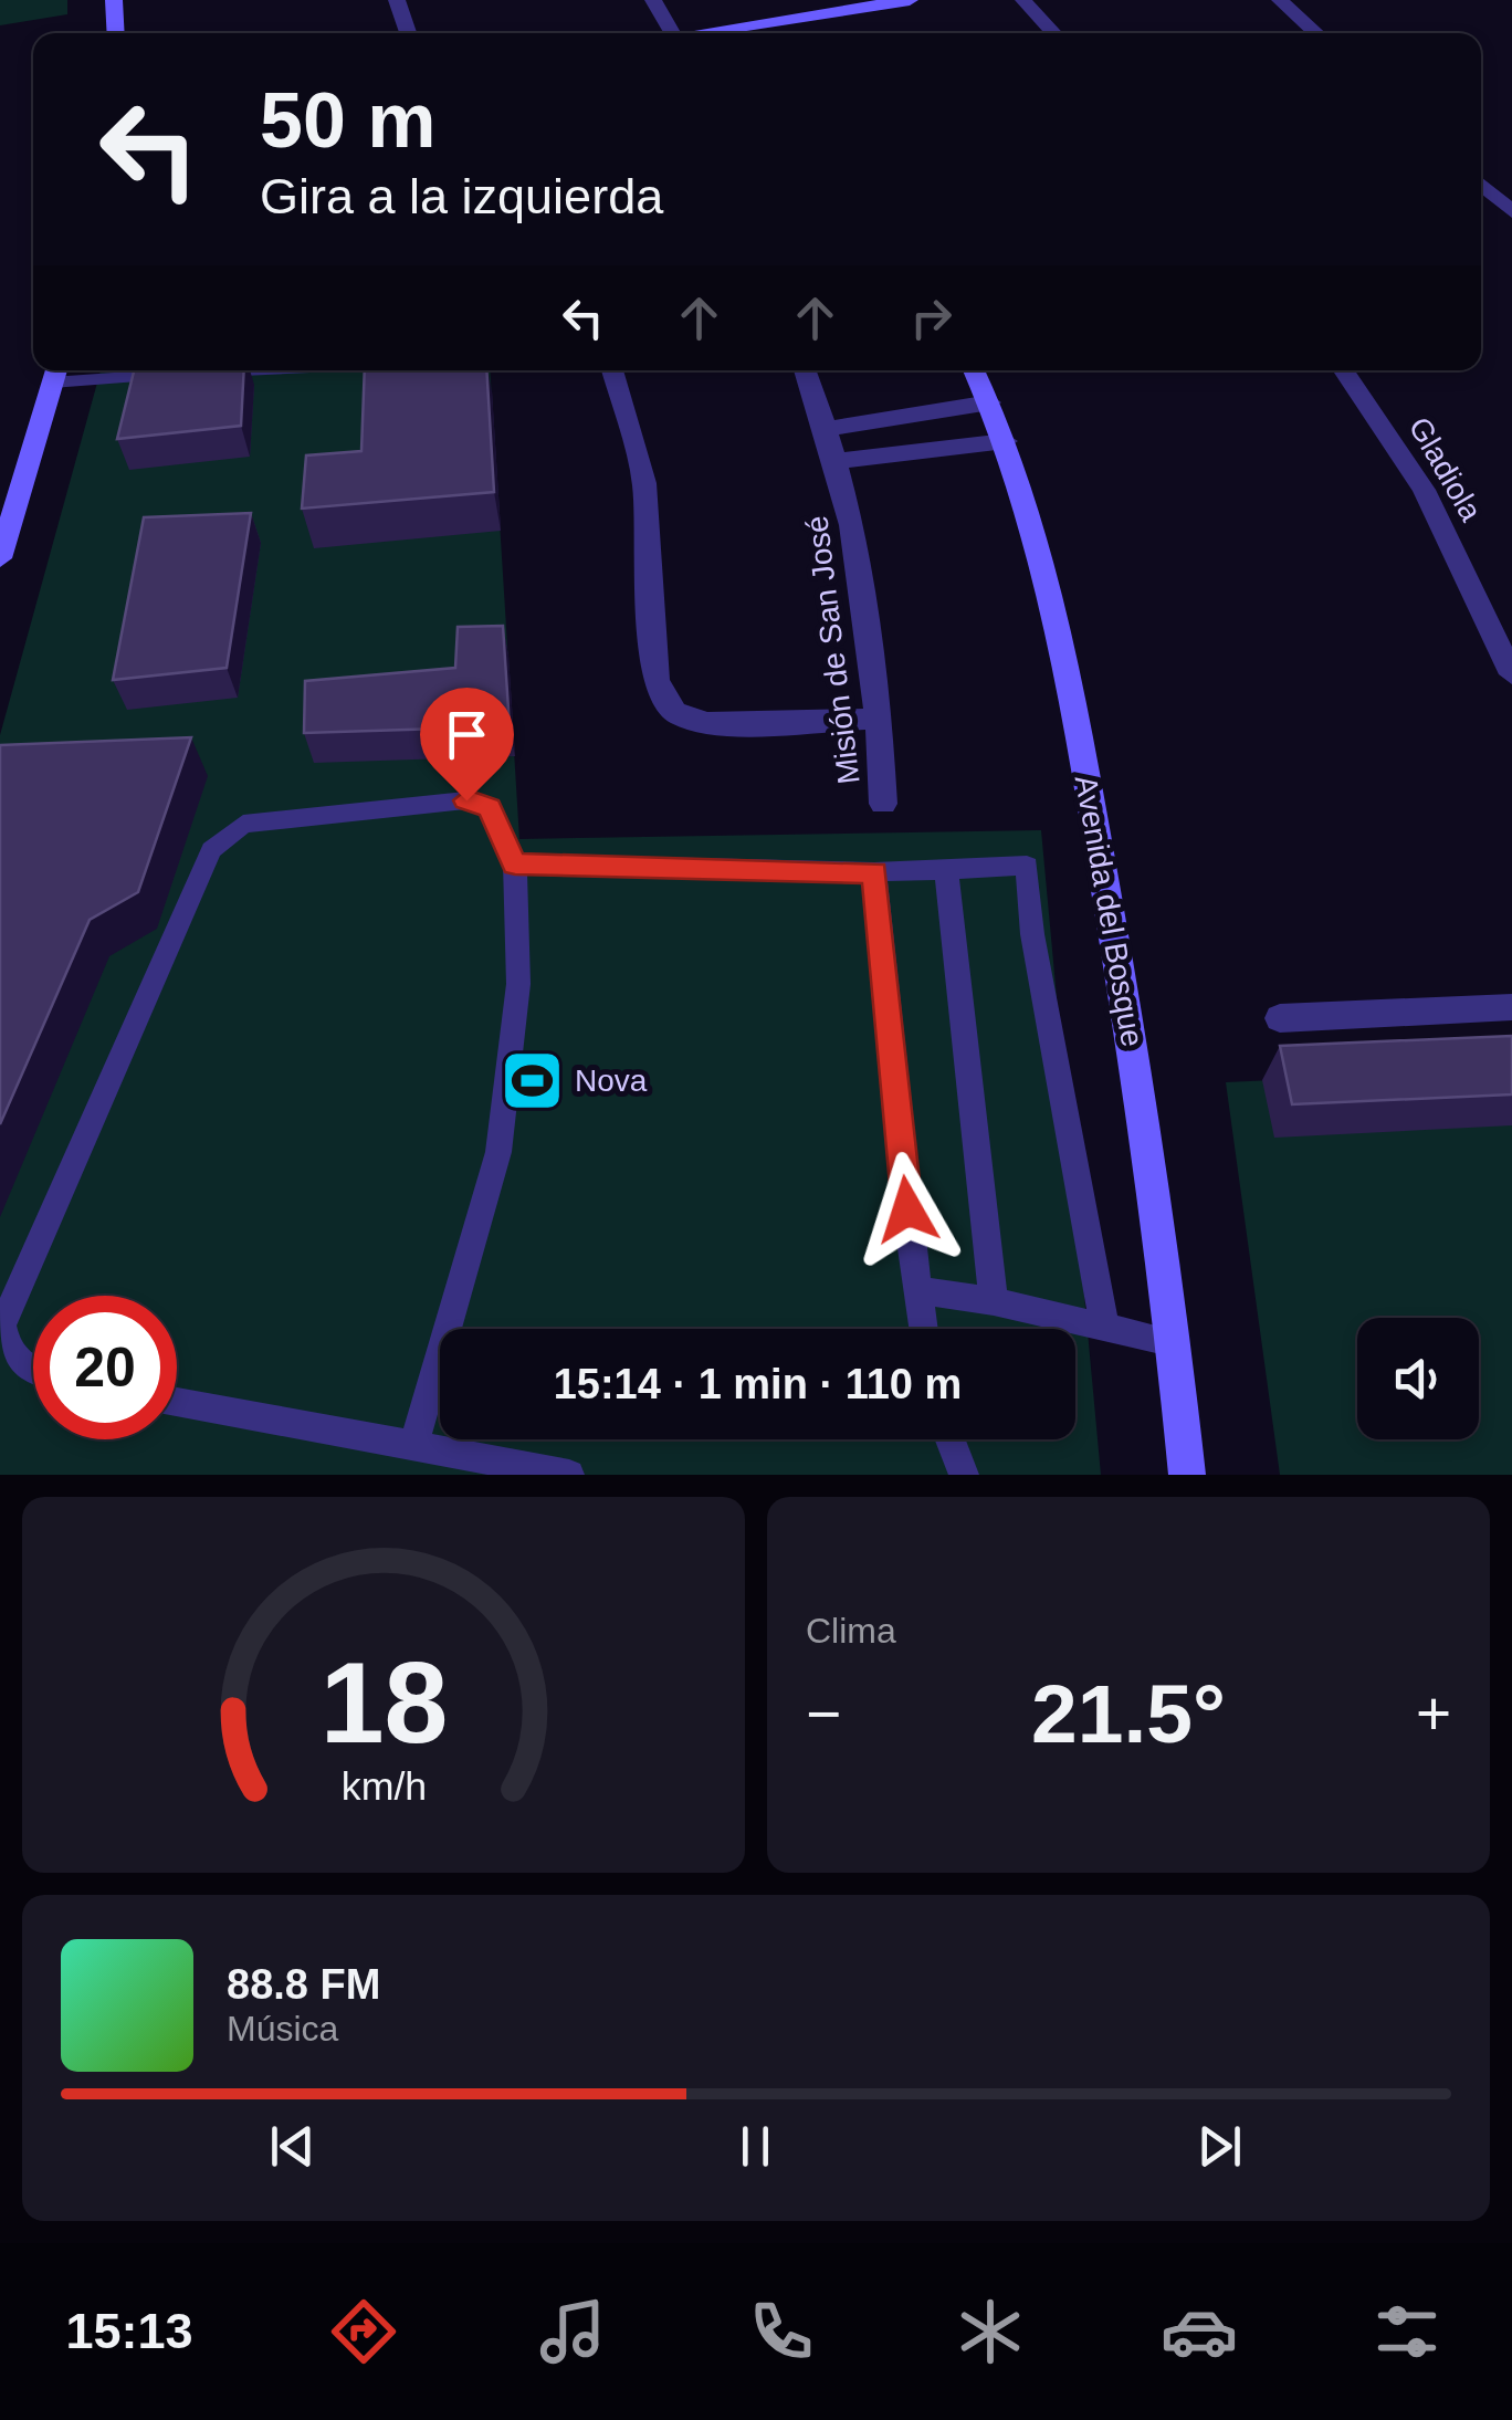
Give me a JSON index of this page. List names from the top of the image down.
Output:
{
  "streets": {
    "street": ["Gladiola", "Misión de San José", "Avenida del Bosque"]
  },
  "places": {
    "sports": ["Nova"]
  },
  "page": {
    "turn": ["50 m", "Gira a la izquierda"],
    "limit": "20",
    "trip": "15:14 · 1 min · 110 m",
    "tile": "Clima",
    "heat": ["−", "21.5°", "+"],
    "song": ["88.8 FM", "Música"],
    "tabs": "15:13",
    "gauge": ["18", "km/h"]
  }
}
